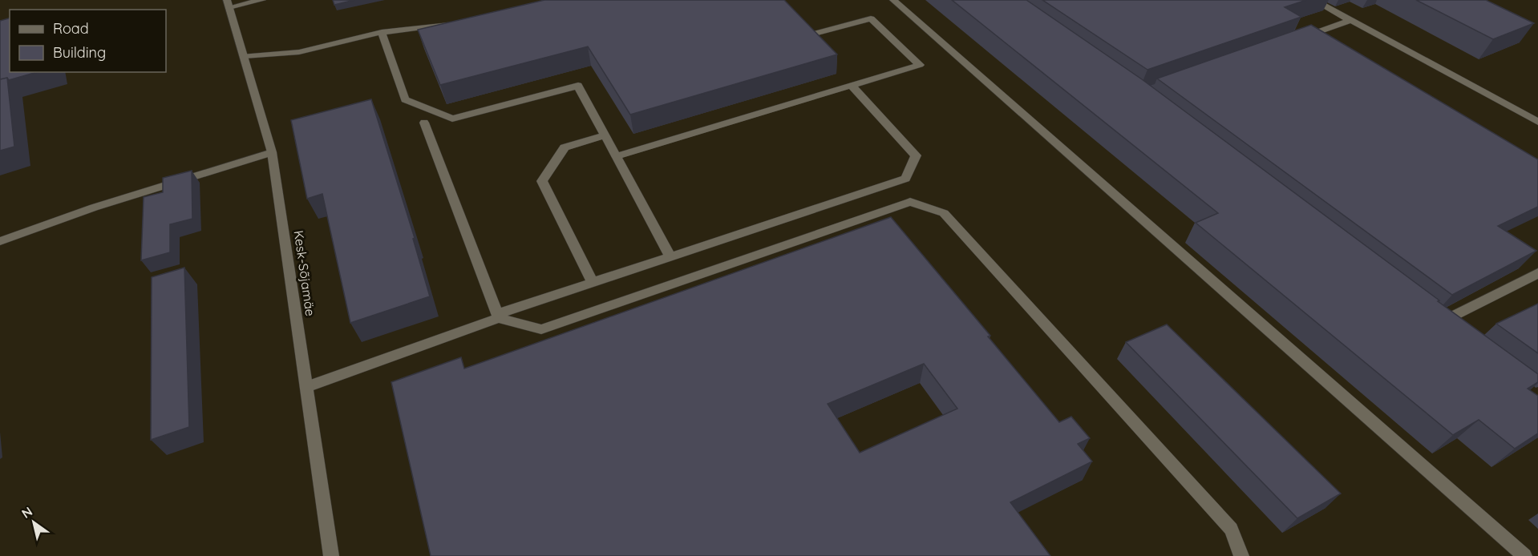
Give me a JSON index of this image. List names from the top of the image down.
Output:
{
  "streets": {
    "street": ["Kesk-Sõjamäe"]
  },
  "legend": ["Road", "Building"],
  "north": "top left"
}
